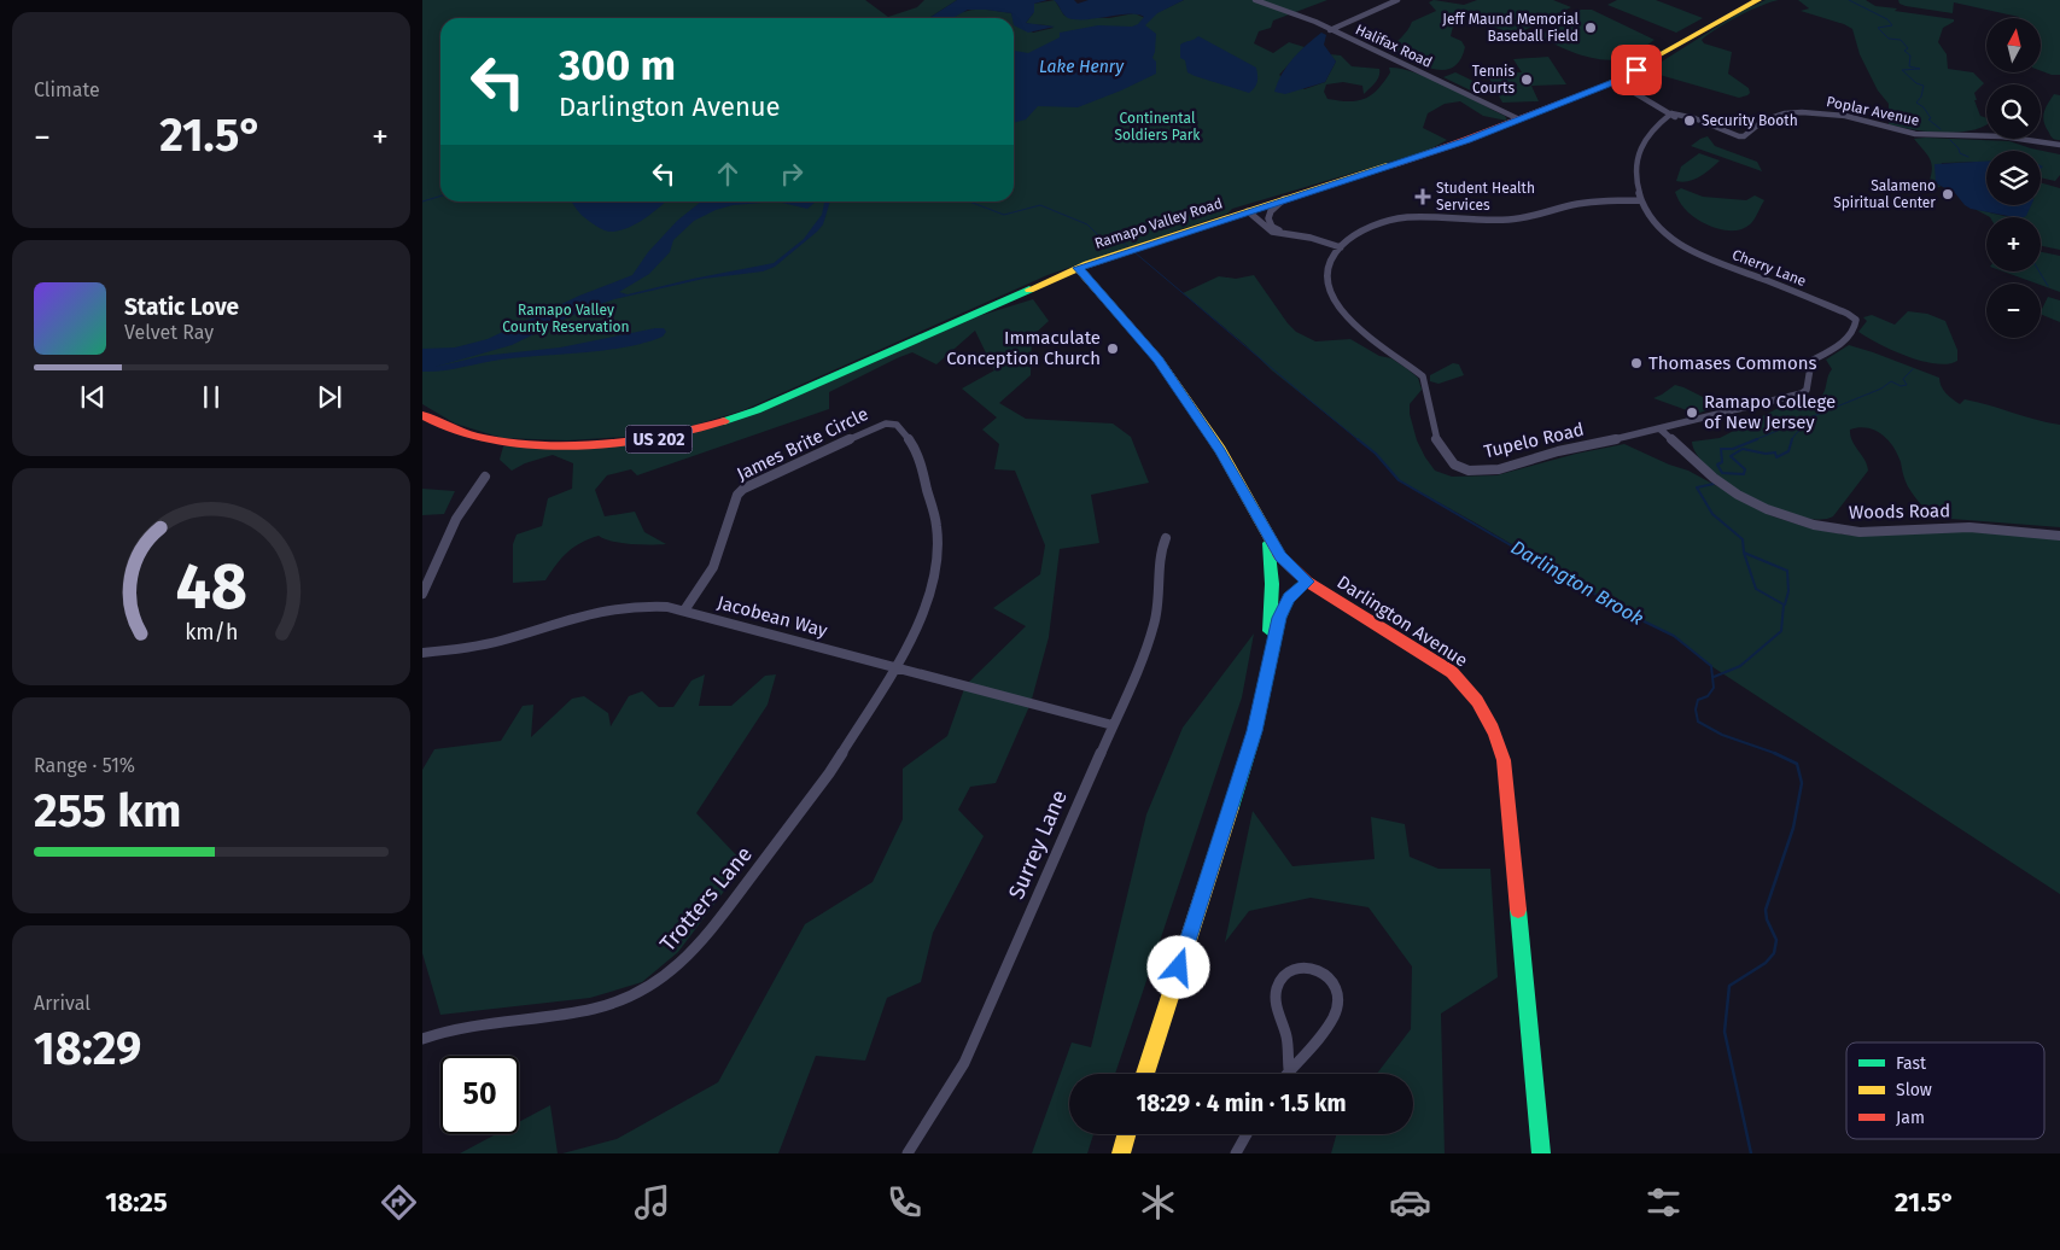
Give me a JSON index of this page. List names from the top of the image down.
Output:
{
  "streets": {
    "main road": ["Ramapo Valley Road", "US 202", "Darlington Avenue"],
    "street": [
      "Halifax Road",
      "Poplar Avenue",
      "Cherry Lane",
      "Tupelo Road",
      "James Brite Circle",
      "Woods Road",
      "Jacobean Way",
      "Surrey Lane",
      "Trotters Lane"
    ]
  },
  "crossings": [
    ["Halifax Road", "Ramapo Valley Road"],
    ["Ramapo Valley Road", "Darlington Avenue"],
    ["Cherry Lane", "Tupelo Road"],
    ["Tupelo Road", "Woods Road"],
    ["James Brite Circle", "Jacobean Way"],
    ["James Brite Circle", "Trotters Lane"],
    ["Jacobean Way", "Surrey Lane"],
    ["Jacobean Way", "Trotters Lane"]
  ],
  "water": ["Lake Henry", "Darlington Brook"],
  "parks": ["Continental Soldiers Park", "Ramapo Valley County Reservation"],
  "places": {
    "other": [
      "Jeff Maund Memorial Baseball Field",
      "Tennis Courts",
      "Security Booth",
      "Salameno Spiritual Center",
      "Immaculate Conception Church",
      "Thomases Commons",
      "Ramapo College of New Jersey"
    ],
    "health": ["Student Health Services"]
  },
  "legend": ["Fast", "Slow", "Jam"],
  "north": "top",
  "page": {
    "tile": [
      "Climate",
      ["Range · 51%", "255 km"],
      ["Arrival", "18:29"]
    ],
    "map_buttons": ["+", "−"],
    "turn": ["300 m", "Darlington Avenue"],
    "heat": ["−", "21.5°", "+"],
    "song": ["Static Love", "Velvet Ray"],
    "limit": "50",
    "trip": "18:29 · 4 min · 1.5 km",
    "tabs": ["18:25", "21.5°"],
    "gauge": ["48", "km/h"]
  }
}
